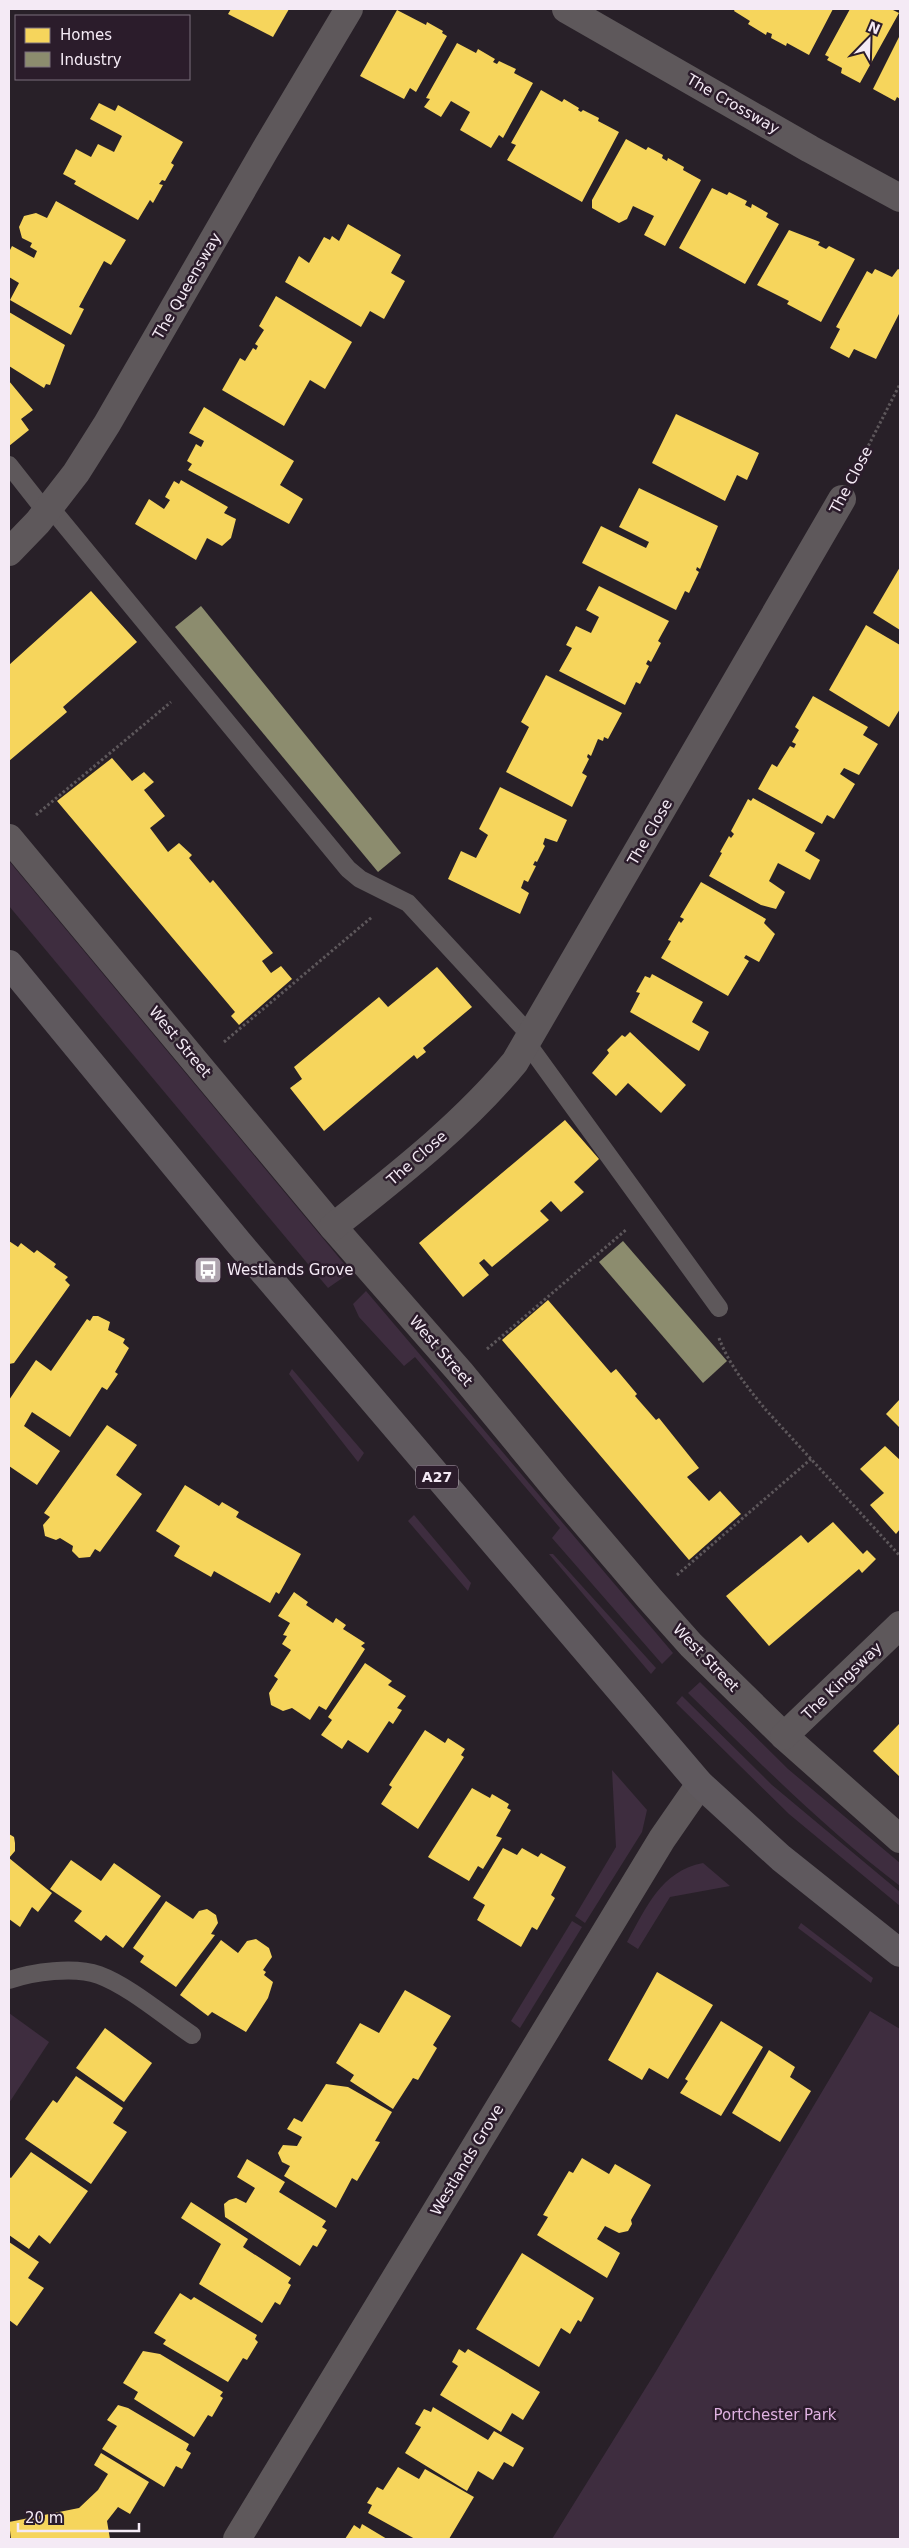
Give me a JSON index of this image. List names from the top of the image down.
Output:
{
  "streets": {
    "main road": ["A27"],
    "street": [
      "The Crossway",
      "The Queensway",
      "The Close",
      "West Street",
      "The Kingsway",
      "Westlands Grove"
    ]
  },
  "crossings": [
    ["The Close", "West Street"],
    ["West Street", "The Kingsway"],
    ["A27", "Westlands Grove"]
  ],
  "parks": ["Portchester Park"],
  "places": {
    "bus stop": ["Westlands Grove"]
  },
  "legend": ["Homes", "Industry"],
  "scale_bar": "20 m",
  "north": "top right"
}
